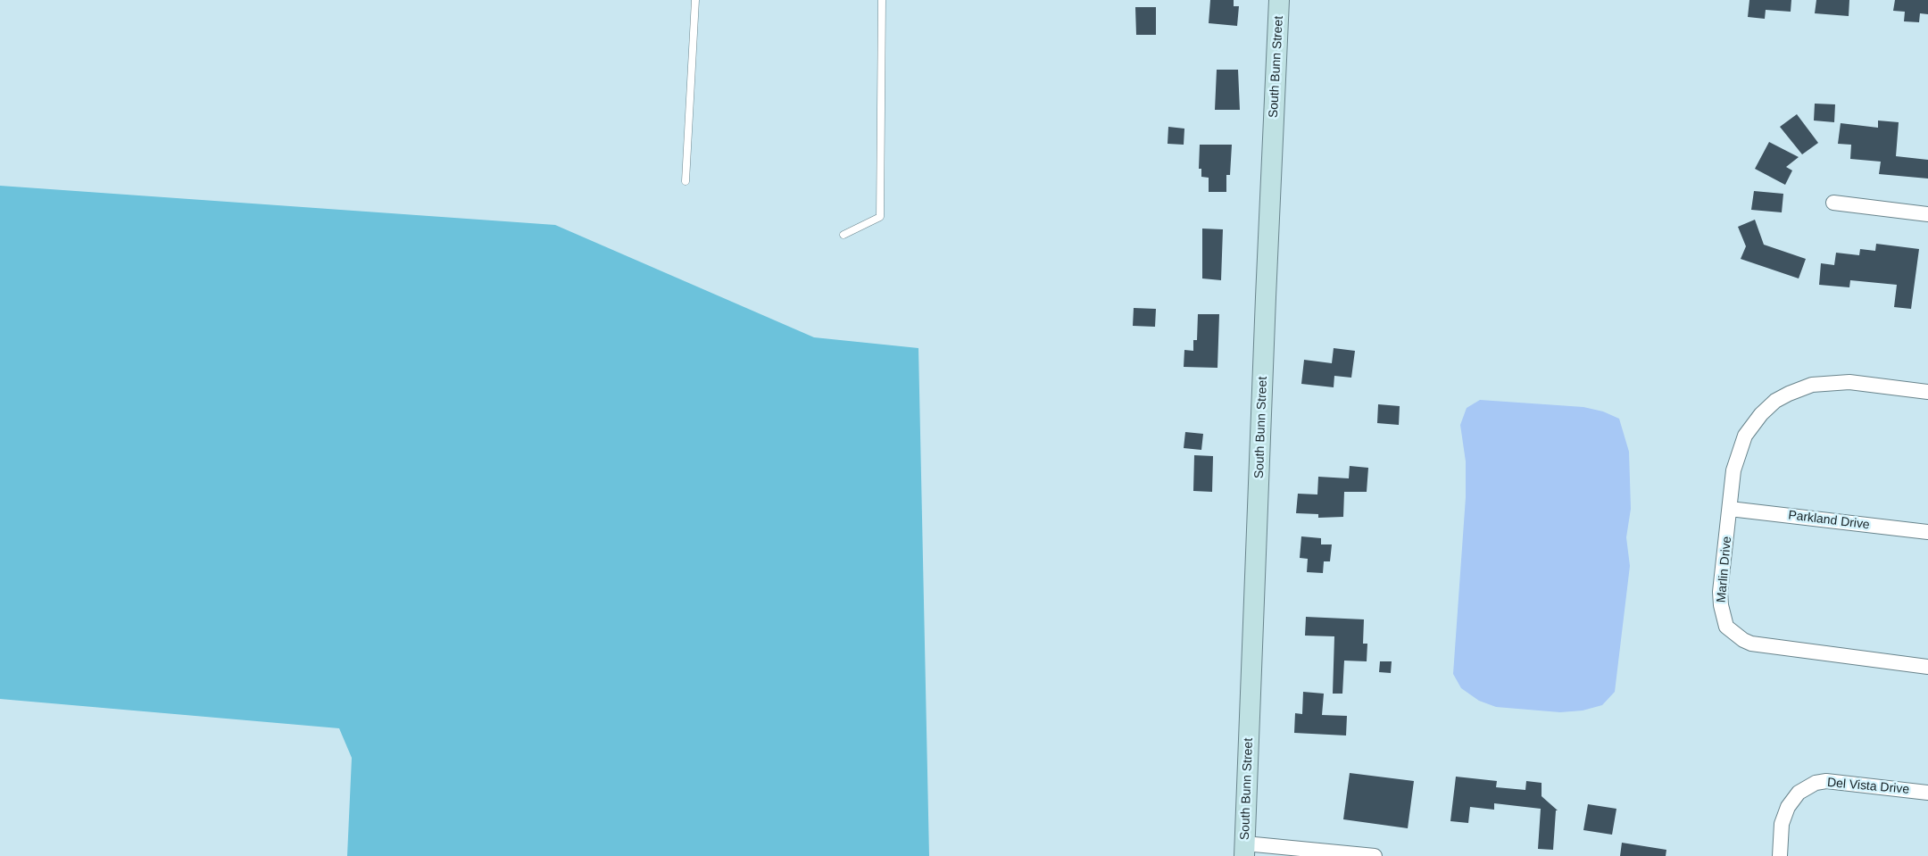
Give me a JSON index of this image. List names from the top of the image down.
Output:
{
  "streets": {
    "street": [
      "South Bunn Street",
      "Parkland Drive",
      "Marlin Drive",
      "Del Vista Drive"
    ]
  },
  "crossings": [
    ["Parkland Drive", "Marlin Drive"]
  ]
}
